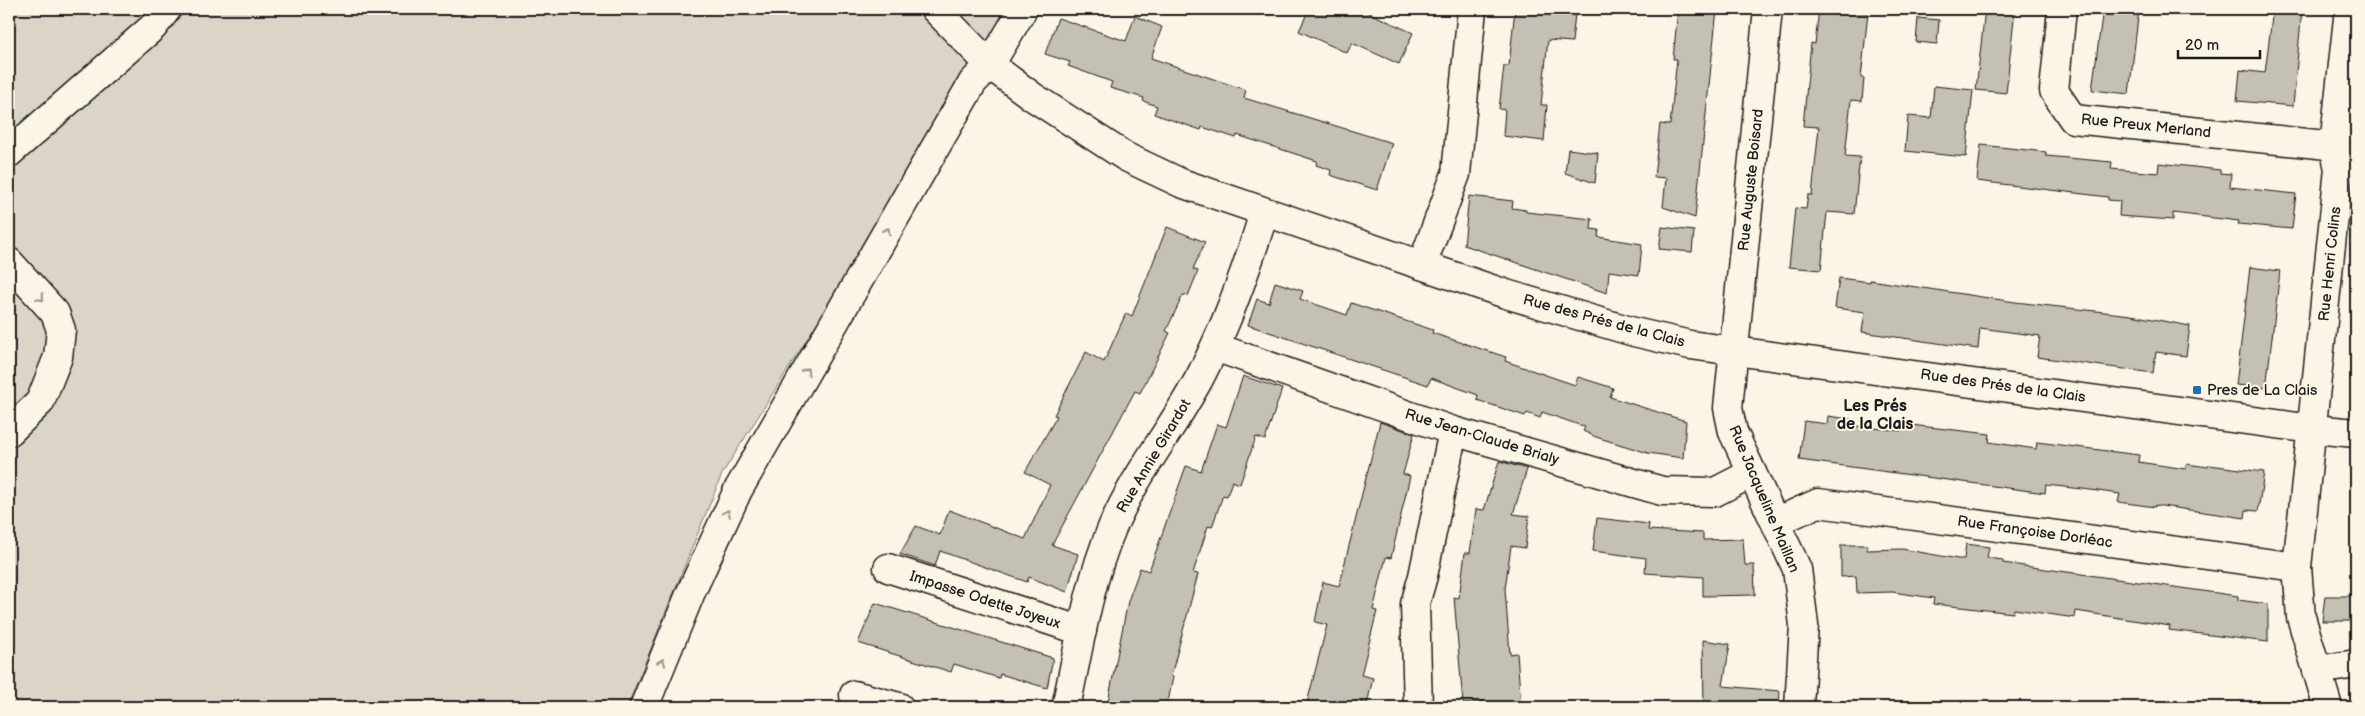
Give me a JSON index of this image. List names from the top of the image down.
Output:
{
  "streets": {
    "street": [
      "Rue Preux Merland",
      "Rue Auguste Boisard",
      "Rue Henri Colins",
      "Rue des Prés de la Clais",
      "Rue Jean-Claude Brialy",
      "Rue Annie Girardot",
      "Rue Jacqueline Maillan",
      "Rue Françoise Dorléac",
      "Impasse Odette Joyeux"
    ]
  },
  "crossings": [
    ["Rue Preux Merland", "Rue Henri Colins"],
    ["Rue Auguste Boisard", "Rue des Prés de la Clais"],
    ["Rue Auguste Boisard", "Rue Jacqueline Maillan"],
    ["Rue Henri Colins", "Rue des Prés de la Clais"],
    ["Rue Henri Colins", "Rue Françoise Dorléac"],
    ["Rue des Prés de la Clais", "Rue Annie Girardot"],
    ["Rue des Prés de la Clais", "Rue Jacqueline Maillan"],
    ["Rue Jean-Claude Brialy", "Rue Annie Girardot"],
    ["Rue Jean-Claude Brialy", "Rue Jacqueline Maillan"],
    ["Rue Annie Girardot", "Impasse Odette Joyeux"],
    ["Rue Jacqueline Maillan", "Rue Françoise Dorléac"]
  ],
  "districts": ["Les Prés de la Clais"],
  "places": {
    "transit": ["Pres de La Clais"]
  },
  "scale_bar": "20 m"
}
